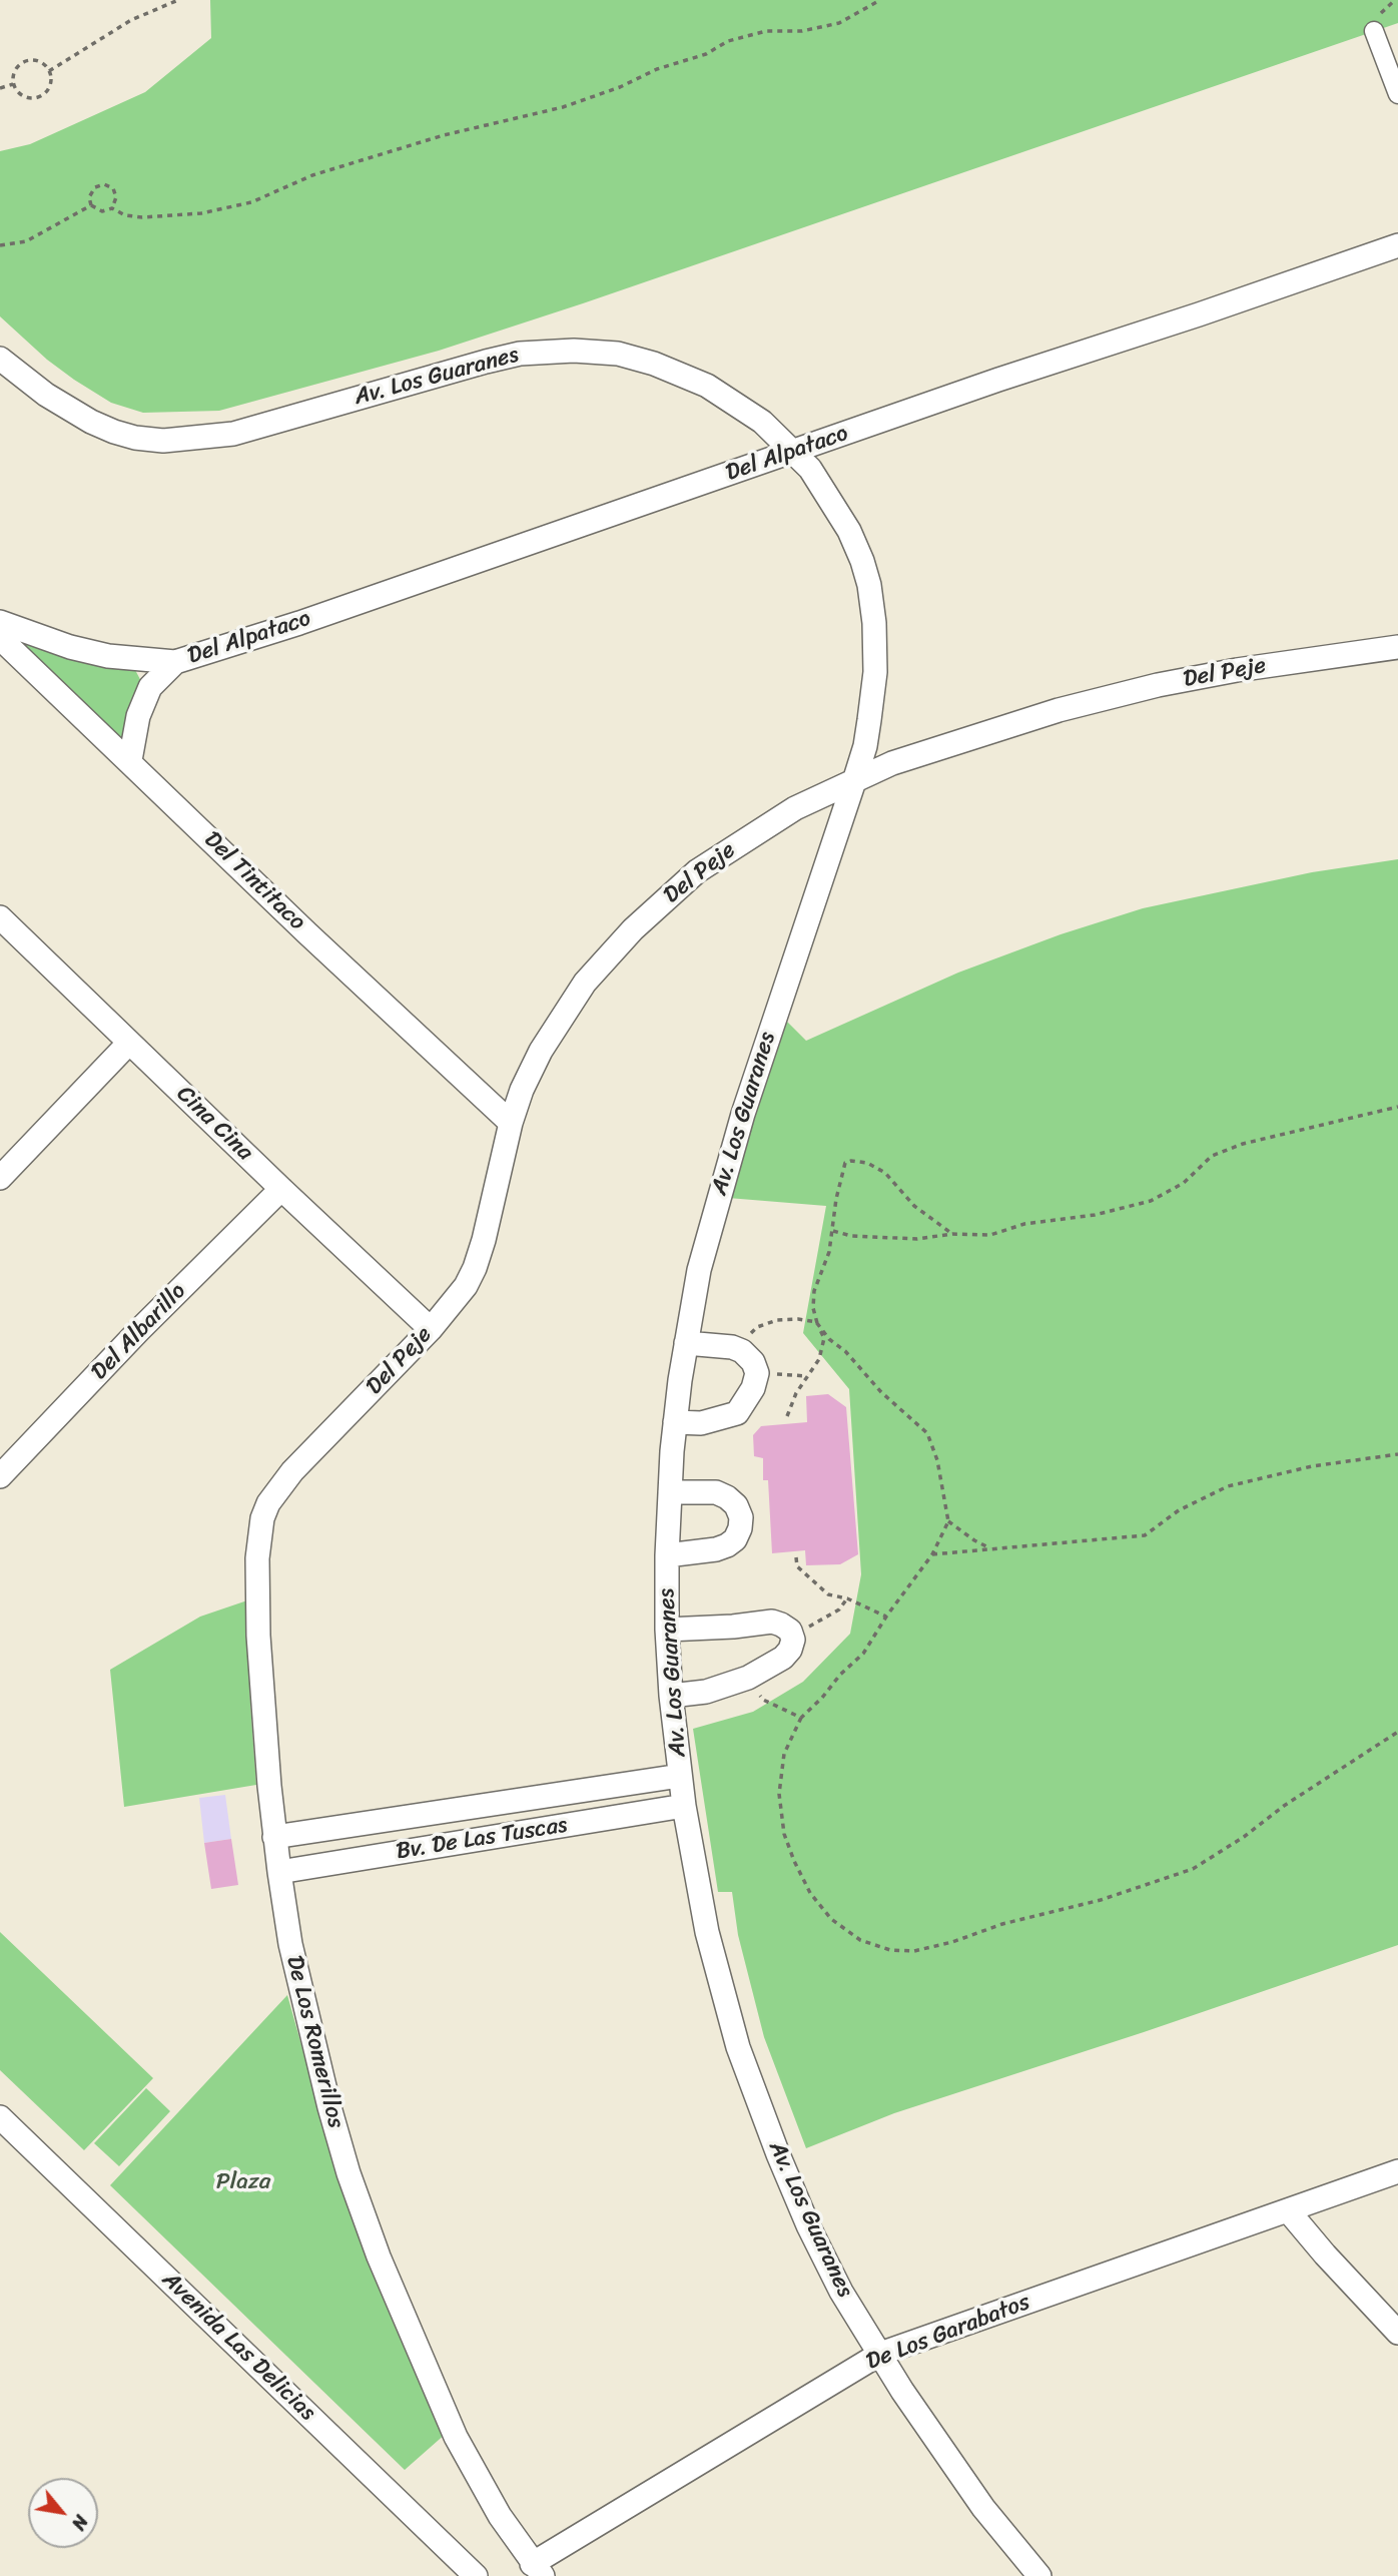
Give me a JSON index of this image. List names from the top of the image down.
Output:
{
  "streets": {
    "street": [
      "Av. Los Guaranes",
      "Del Alpataco",
      "Del Peje",
      "Del Tintitaco",
      "Cina Cina",
      "Del Albarillo",
      "Bv. De Las Tuscas",
      "De Los Romerillos",
      "De Los Garabatos",
      "Avenida Las Delicias"
    ]
  },
  "crossings": [
    ["Av. Los Guaranes", "Del Alpataco"],
    ["Av. Los Guaranes", "Del Peje"],
    ["Av. Los Guaranes", "Bv. De Las Tuscas"],
    ["Av. Los Guaranes", "De Los Garabatos"],
    ["Del Alpataco", "Del Tintitaco"],
    ["Del Peje", "Del Tintitaco"],
    ["Del Peje", "Cina Cina"],
    ["Del Peje", "De Los Romerillos"],
    ["Cina Cina", "Del Albarillo"],
    ["Bv. De Las Tuscas", "De Los Romerillos"],
    ["De Los Romerillos", "De Los Garabatos"]
  ],
  "parks": ["Plaza"],
  "north": "bottom right"
}
